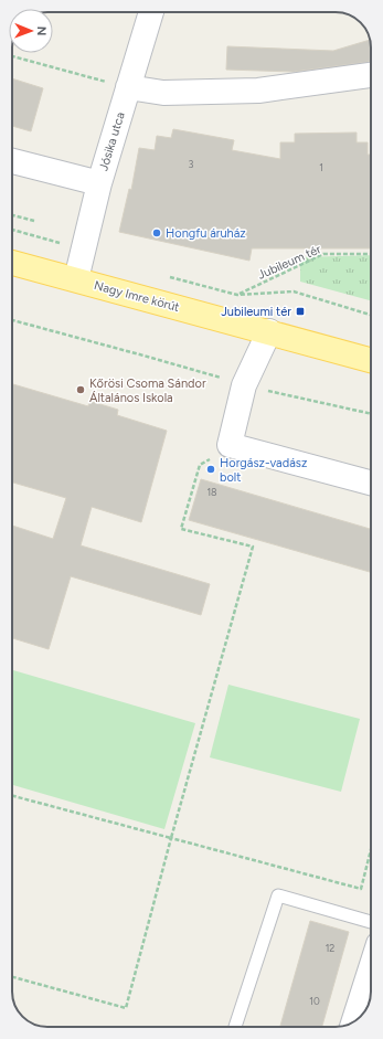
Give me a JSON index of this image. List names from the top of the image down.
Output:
{
  "streets": {
    "main road": ["Nagy Imre körút"],
    "street": ["Jósika utca"],
    "path": ["Jubileum tér"]
  },
  "crossings": [
    ["Jósika utca", "Nagy Imre körút"]
  ],
  "places": {
    "other": ["Hongfu áruház", "Kőrösi Csoma Sándor Általános Iskola", "Horgász-vadász bolt"],
    "transit": ["Jubileumi tér"]
  },
  "house_numbers": [
    "3",
    "1",
    "18",
    "12",
    "10"
  ],
  "north": "right"
}
